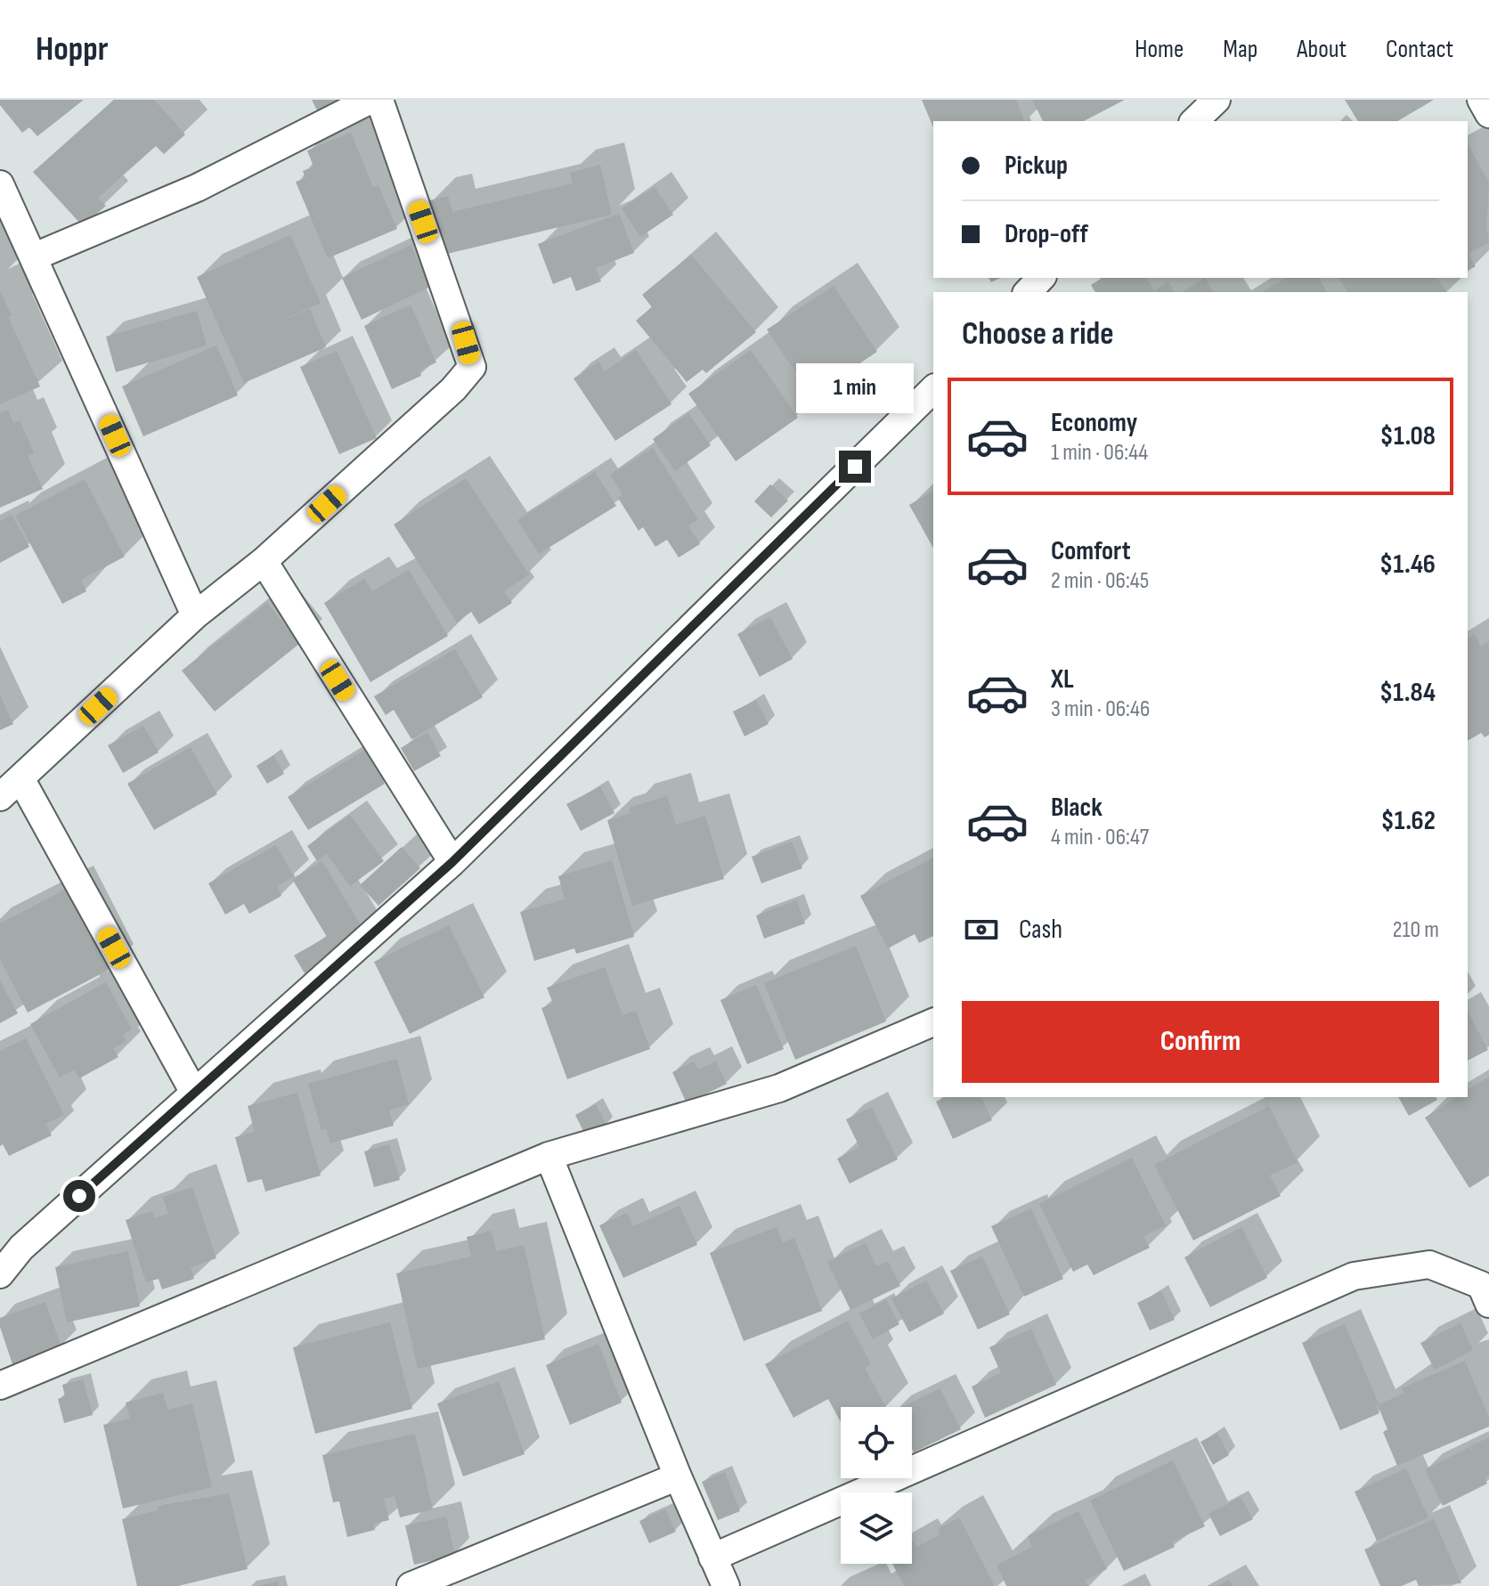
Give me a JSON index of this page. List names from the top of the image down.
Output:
{
  "page": {
    "header": "Hoppr",
    "nav": [
      "Home",
      "Map",
      "About",
      "Contact"
    ],
    "banner": ["Pickup", "Drop-off"],
    "heading": "Choose a ride",
    "bubble": "1 min",
    "list": [
      {
        "name": "Economy",
        "note": "1 min · 06:44",
        "value": "$1.08"
      },
      {
        "name": "Comfort",
        "note": "2 min · 06:45",
        "value": "$1.46"
      },
      {
        "name": "XL",
        "note": "3 min · 06:46",
        "value": "$1.84"
      },
      {
        "name": "Black",
        "note": "4 min · 06:47",
        "value": "$1.62"
      }
    ],
    "pay": ["Cash", "210 m"],
    "buttons": "Confirm"
  }
}
